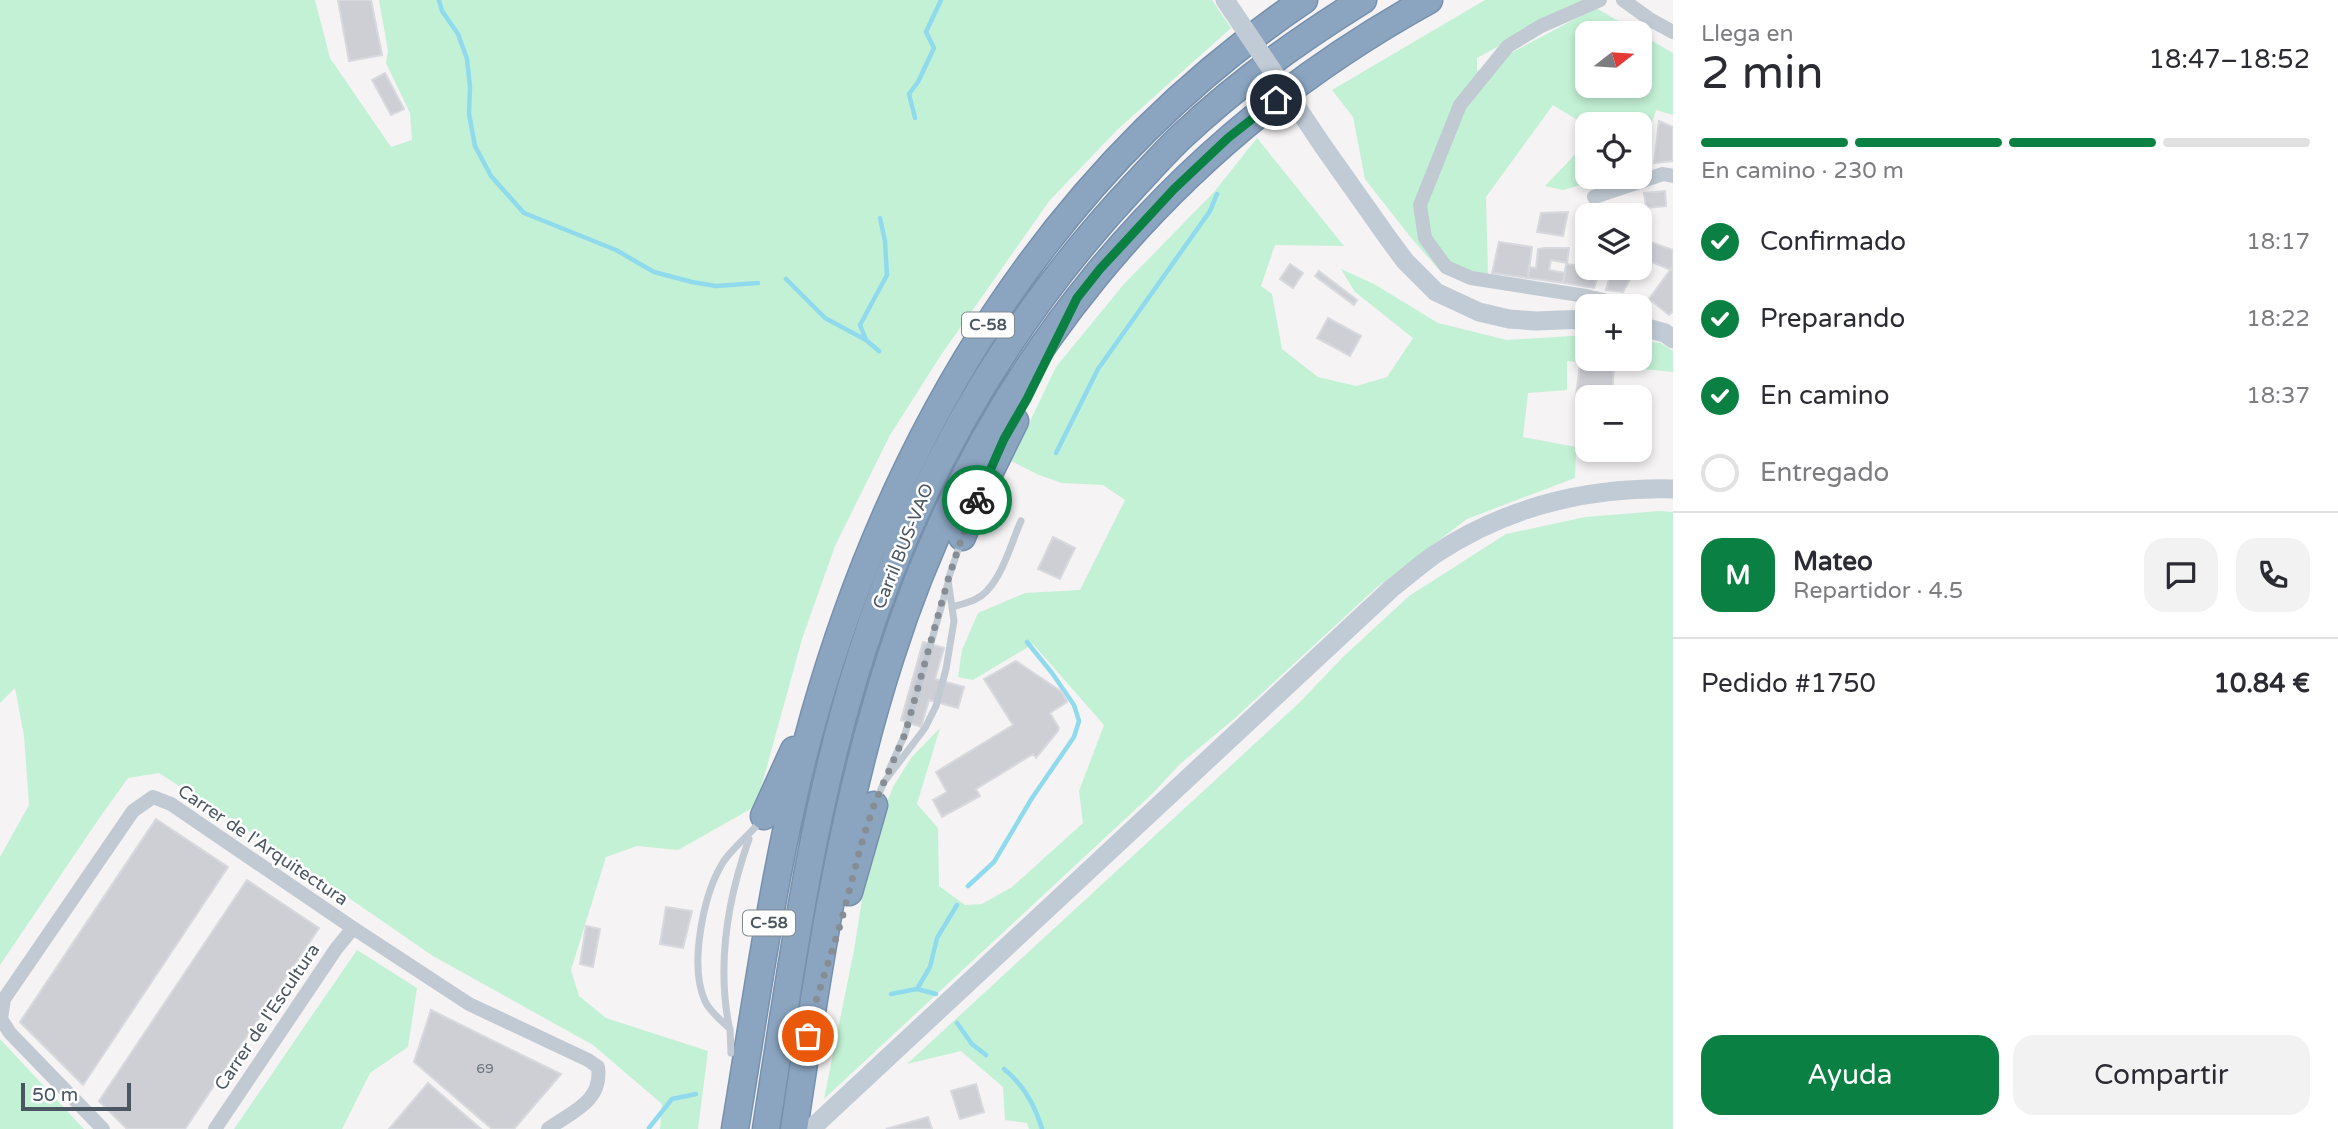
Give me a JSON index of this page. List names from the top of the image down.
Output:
{
  "streets": {
    "highway": ["C-58", "Carril BUS-VAO"],
    "street": ["Carrer de l'Arquitectura", "Carrer de l'Escultura"]
  },
  "crossings": [
    ["Carrer de l'Arquitectura", "Carrer de l'Escultura"]
  ],
  "house_numbers": ["69"],
  "scale_bar": "50 m",
  "north": "right",
  "page": {
    "heading": ["2 min", "Llega en", "18:47–18:52"],
    "panel": [
      "Mateo",
      "Repartidor · 4.5",
      "Pedido #1750",
      "10.84 €"
    ],
    "map_buttons": ["+", "−"],
    "bar": "En camino · 230 m",
    "list": [
      ["Confirmado", "18:17"],
      ["Preparando", "18:22"],
      ["En camino", "18:37"],
      "Entregado"
    ],
    "round": "M",
    "buttons": ["Ayuda", "Compartir"],
    "scale": "50 m"
  }
}
